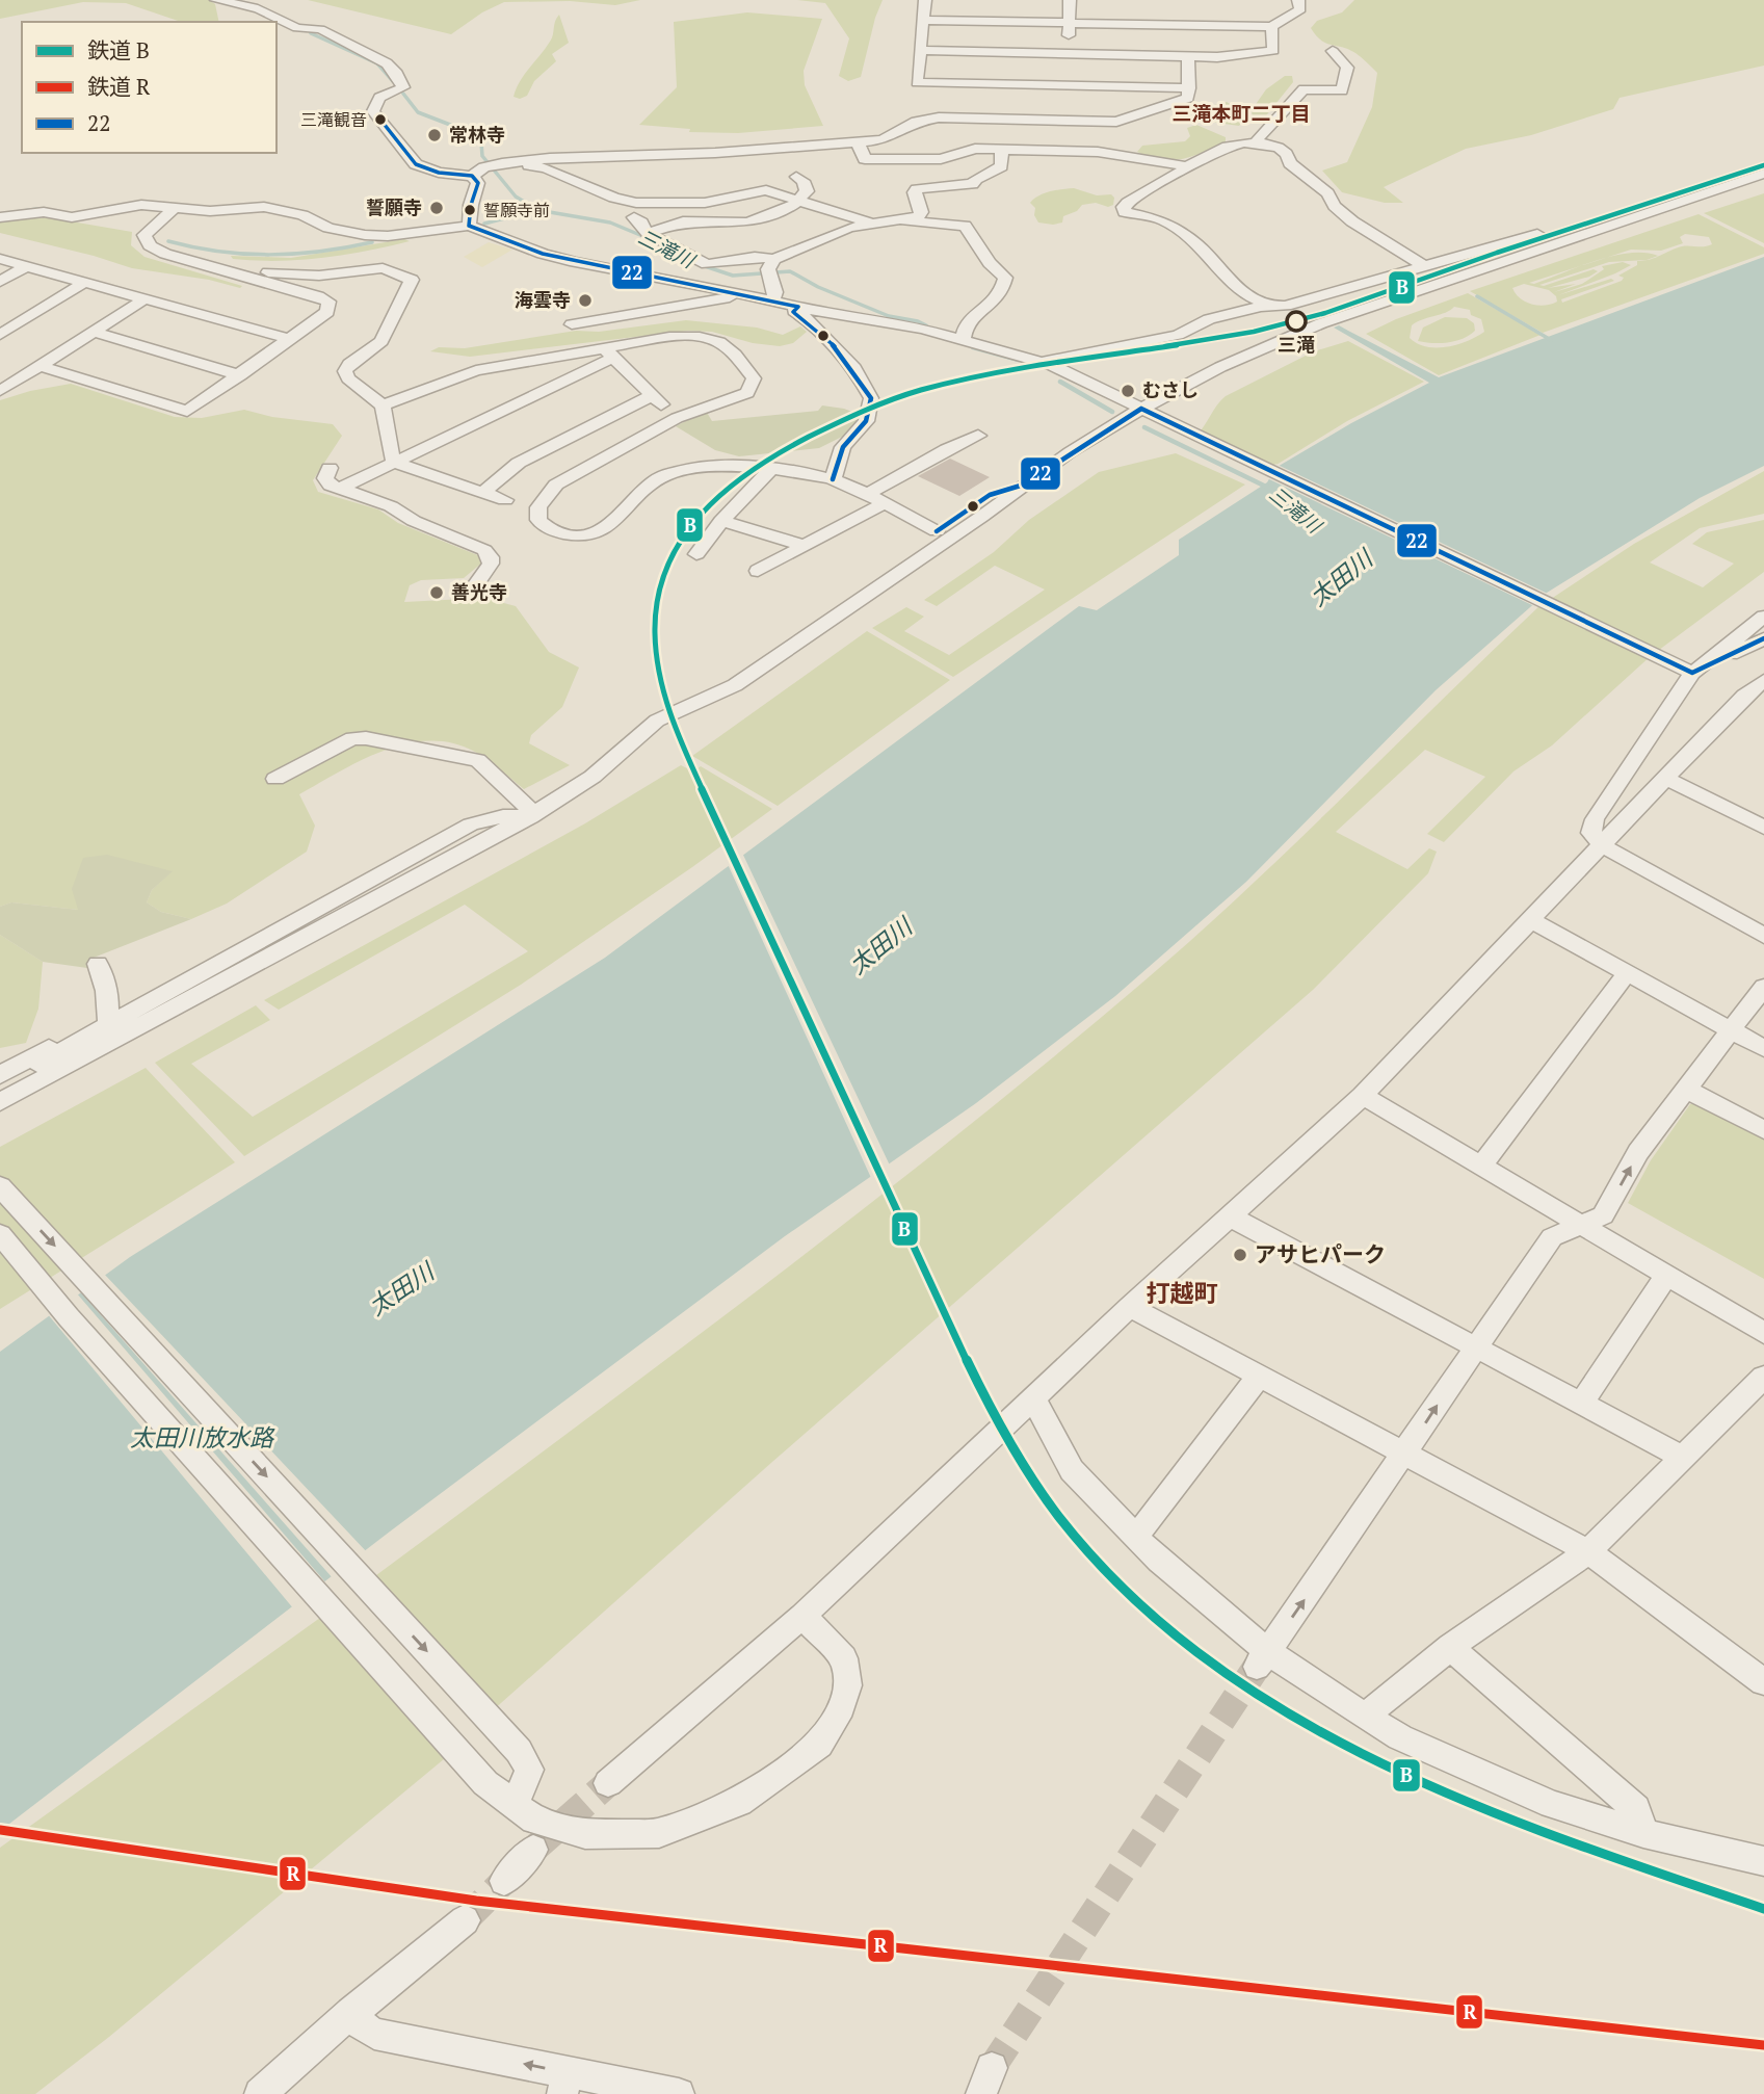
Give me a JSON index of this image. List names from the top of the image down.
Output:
{
  "districts": ["三滝本町二丁目", "打越町"],
  "water": ["三滝川", "太田川", "太田川放水路"],
  "places": [
    "三滝観音",
    "常林寺",
    "誓願寺",
    "誓願寺前",
    "海雲寺",
    "三滝",
    "むさし",
    "善光寺",
    "アサヒパーク"
  ],
  "lines": ["transit line 22", "rail line B", "rail line R"],
  "legend": ["鉄道 B", "鉄道 R", "22"]
}
